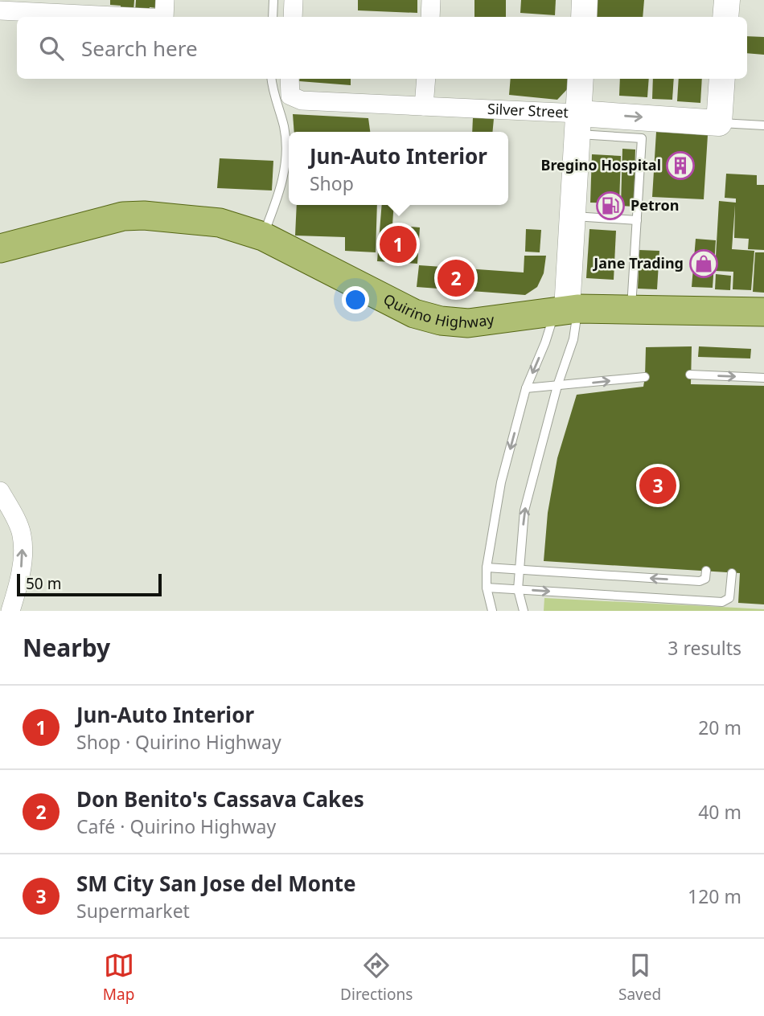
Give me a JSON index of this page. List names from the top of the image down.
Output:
{
  "streets": {
    "main road": ["Quirino Highway"],
    "street": ["Silver Street"]
  },
  "places": {
    "building": ["Bregino Hospital"],
    "fuel station": ["Petron"],
    "shop": ["Jane Trading"]
  },
  "scale_bar": "50 m",
  "page": {
    "search": "Search here",
    "popup": ["Jun-Auto Interior", "Shop"],
    "pins": ["1", "2", "3"],
    "scale": "50 m",
    "heading": ["Nearby", "3 results"],
    "list": [
      {
        "mark": "1",
        "name": "Jun-Auto Interior",
        "note": "Shop · Quirino Highway",
        "value": "20 m"
      },
      {
        "mark": "2",
        "name": "Don Benito's Cassava Cakes",
        "note": "Café · Quirino Highway",
        "value": "40 m"
      },
      {
        "mark": "3",
        "name": "SM City San Jose del Monte",
        "note": "Supermarket",
        "value": "120 m"
      }
    ],
    "nav": ["Map", "Directions", "Saved"]
  }
}
